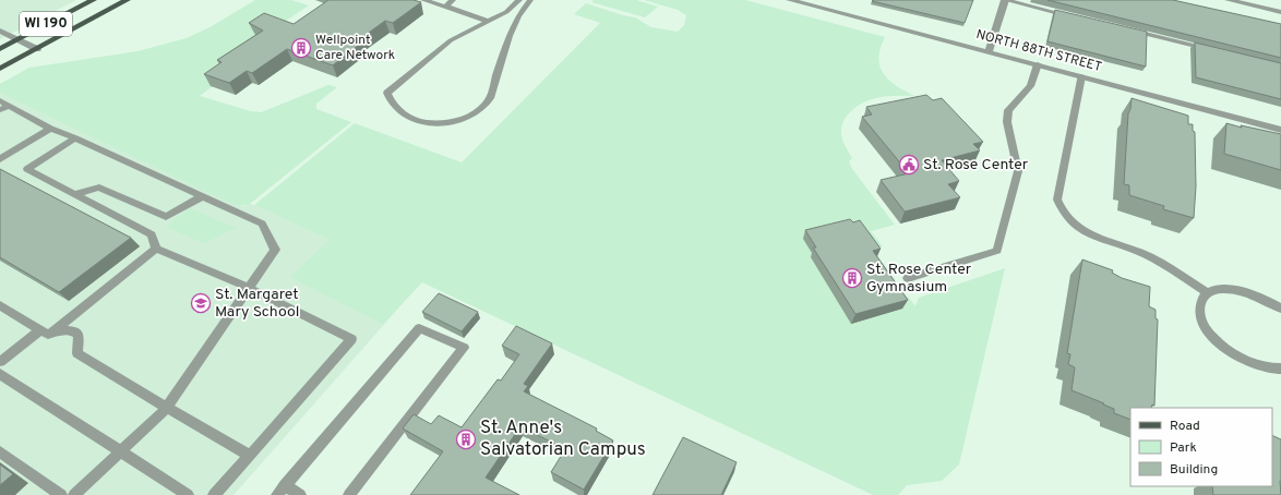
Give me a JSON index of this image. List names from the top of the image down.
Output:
{
  "streets": {
    "main road": ["WI 190"],
    "street": ["NORTH 88TH STREET"]
  },
  "places": {
    "building": ["Wellpoint Care Network", "St. Rose Center Gymnasium", "St. Anne's Salvatorian Campus"],
    "public building": ["St. Rose Center"],
    "school or university": ["St. Margaret Mary School"]
  },
  "legend": ["Road", "Park", "Building"]
}
